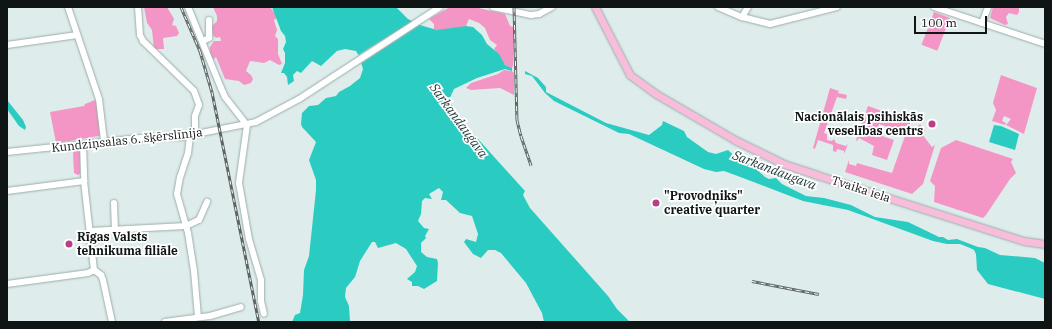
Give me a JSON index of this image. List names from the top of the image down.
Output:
{
  "streets": {
    "main road": ["Tvaika iela"],
    "street": ["Kundziņsalas 6. šķērslīnija"]
  },
  "water": ["Sarkandaugava"],
  "places": ["Nacionālais psihiskās veselības centrs", "\"Provodņiks\" creative quarter", "Rīgas Valsts tehnikuma filiāle"],
  "scale_bar": "100 m"
}
